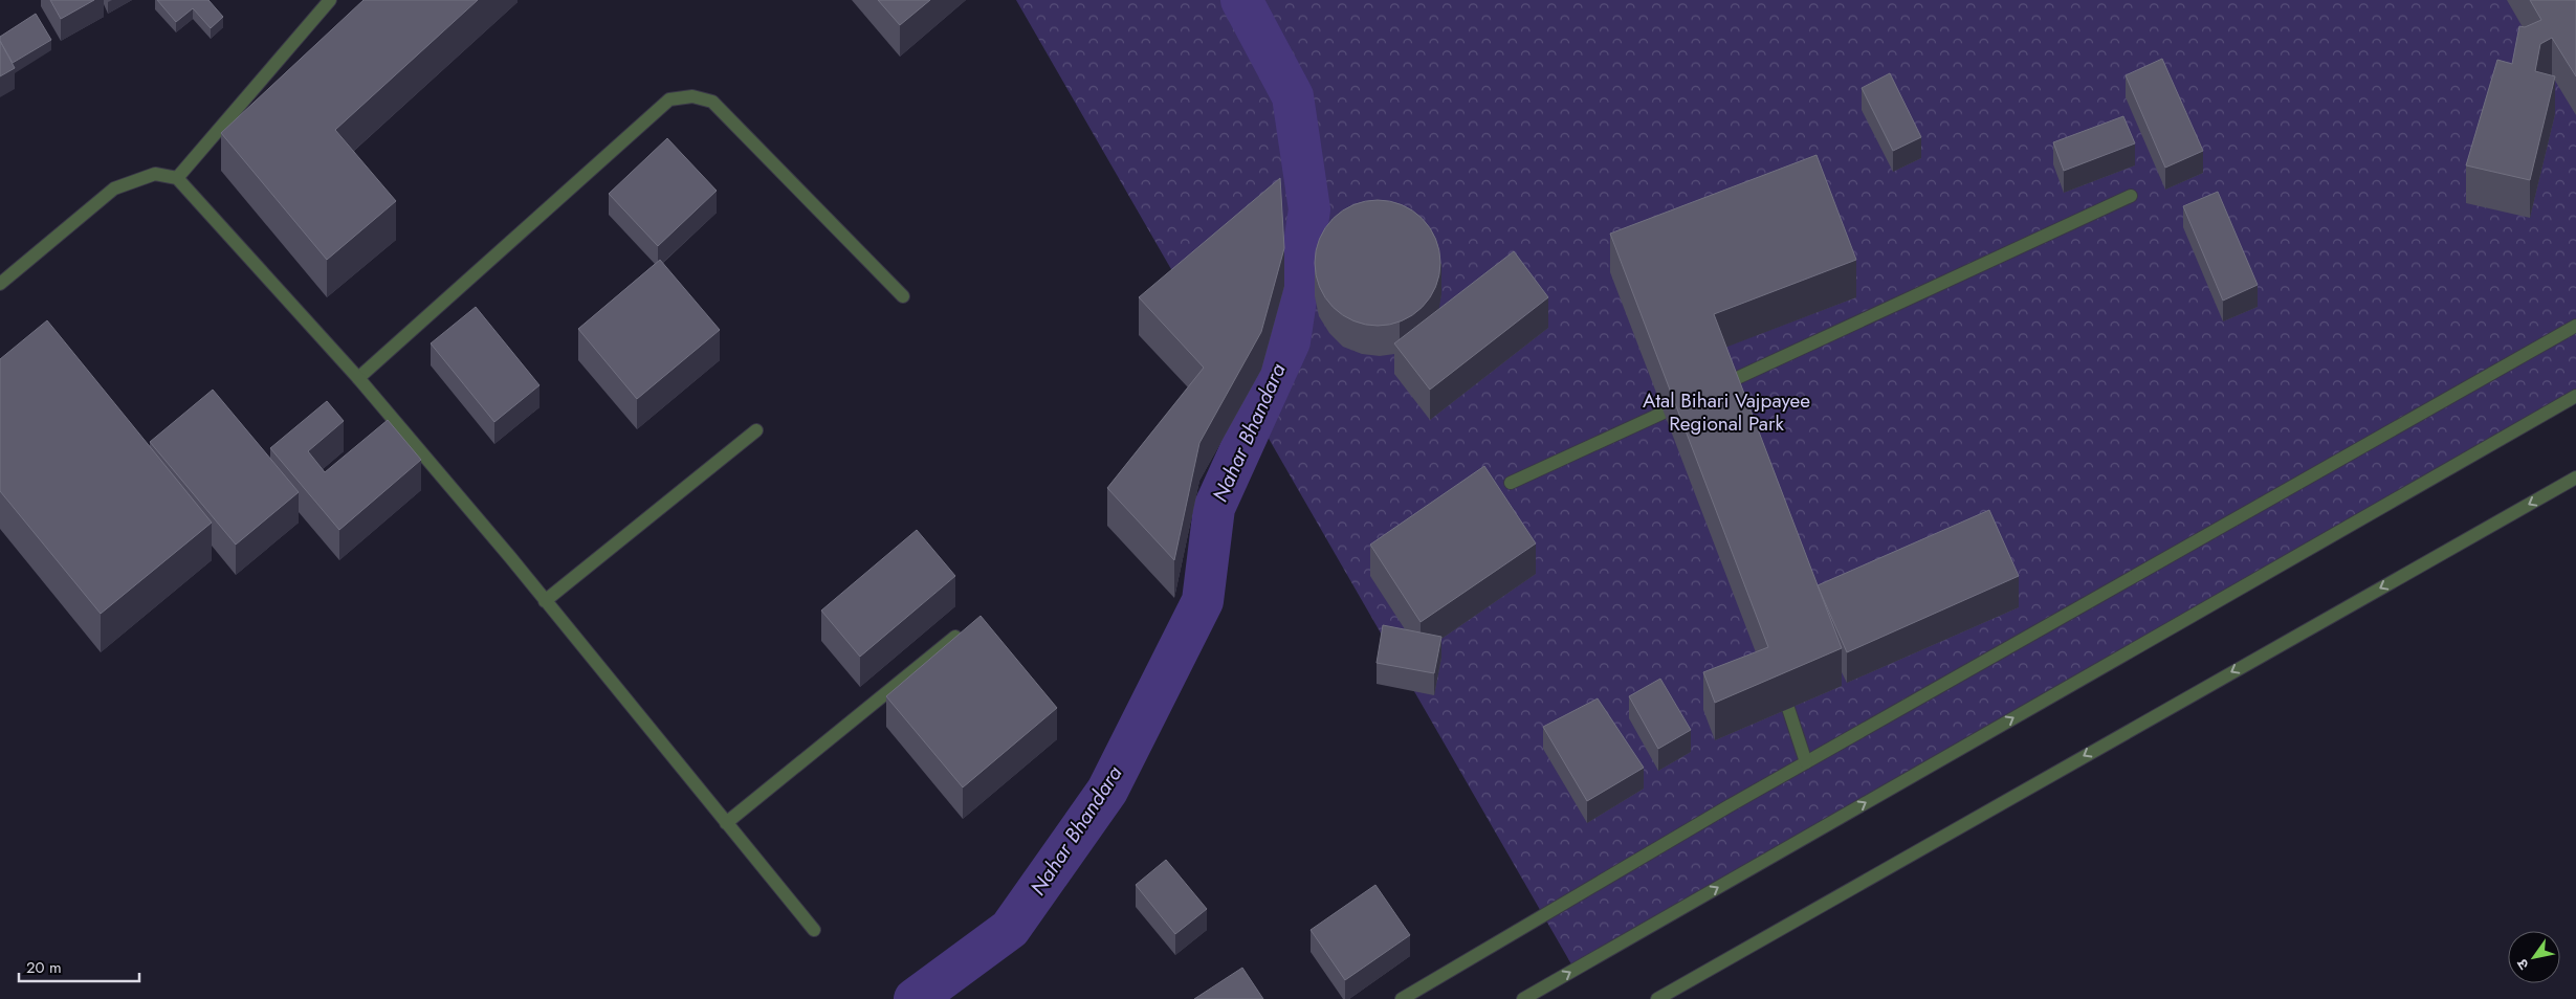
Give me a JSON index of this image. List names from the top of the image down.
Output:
{
  "water": ["Nahar Bhandara"],
  "parks": ["Atal Bihari Vajpayee Regional Park"],
  "scale_bar": "20 m",
  "north": "bottom left"
}
